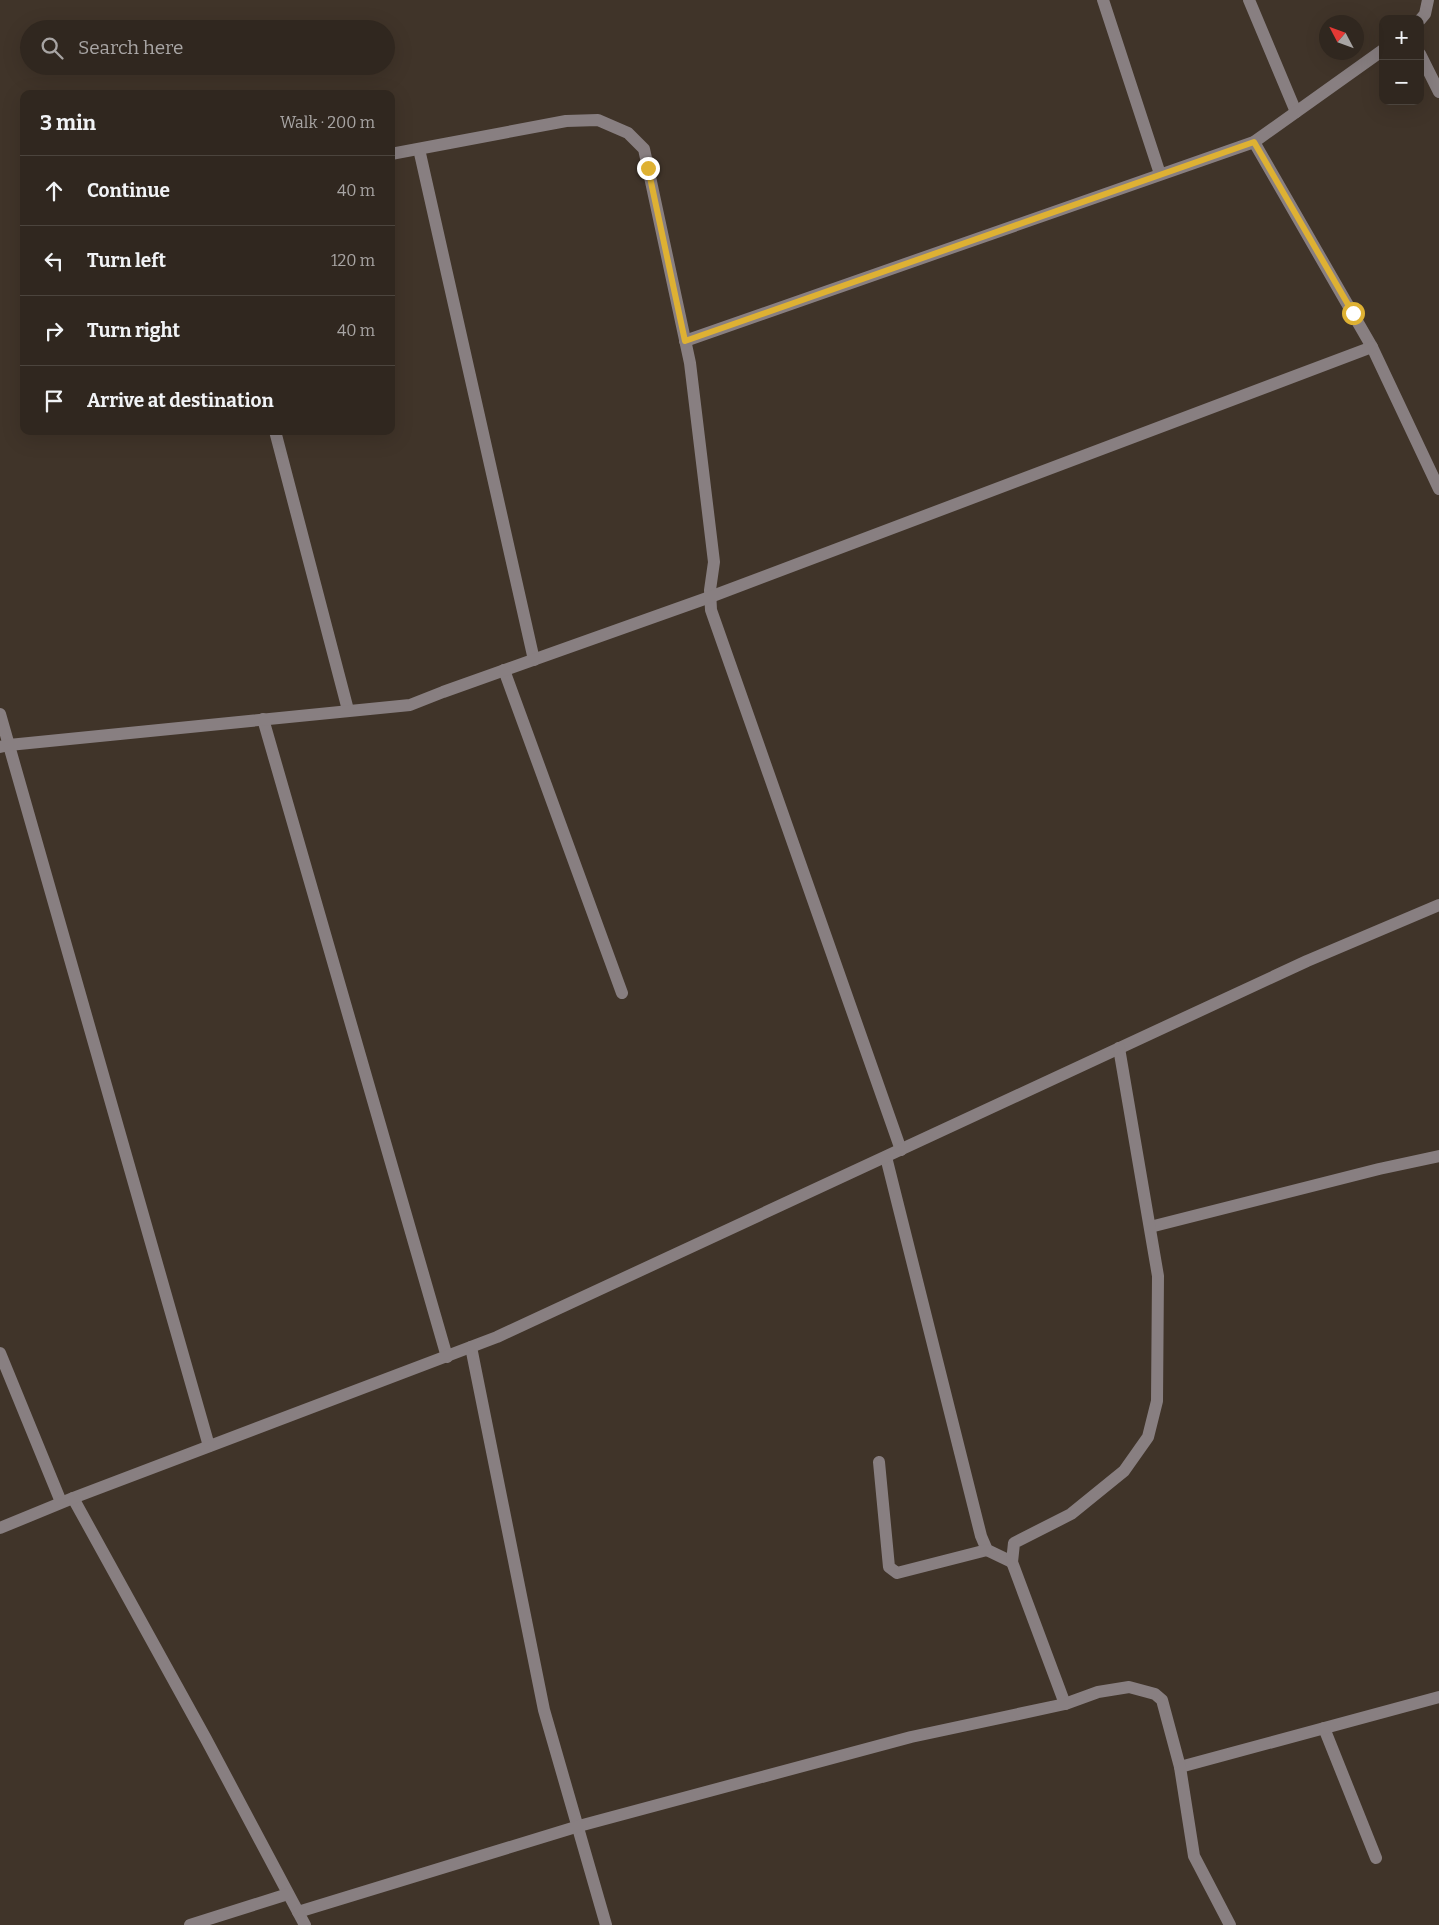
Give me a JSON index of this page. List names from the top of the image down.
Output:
{
  "north": "top left",
  "page": {
    "map_buttons": ["+", "−"],
    "search": "Search here",
    "heading": ["3 min", "Walk · 200 m"],
    "list": [
      ["Continue", "40 m"],
      ["Turn left", "120 m"],
      ["Turn right", "40 m"],
      "Arrive at destination"
    ]
  }
}
